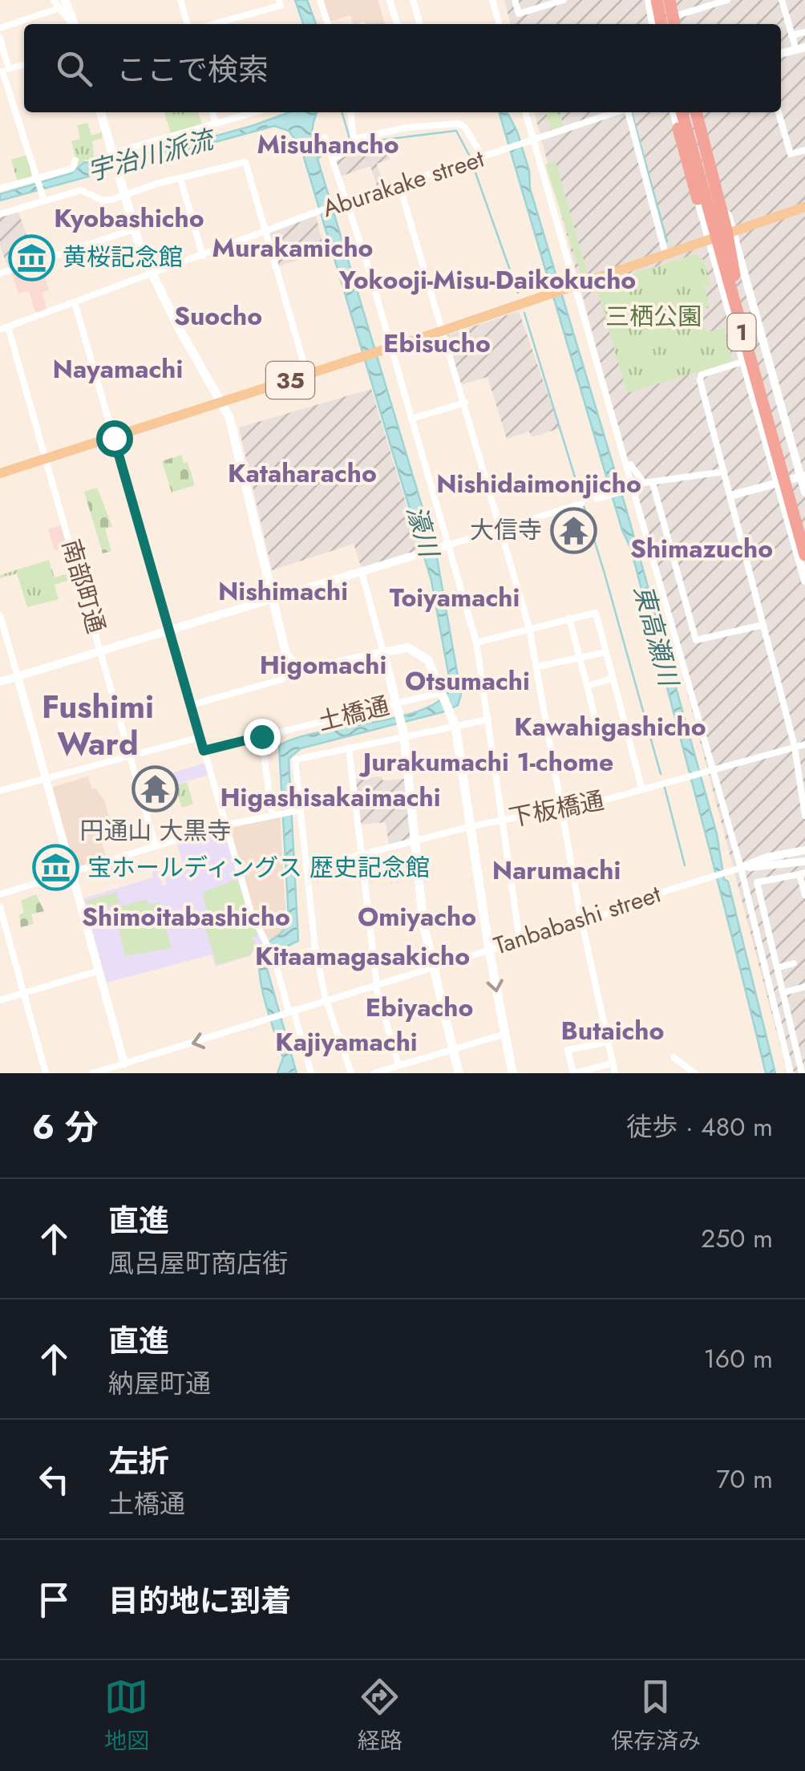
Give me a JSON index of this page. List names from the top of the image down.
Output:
{
  "streets": {
    "highway": ["1"],
    "main road": ["35"],
    "street": [
      "Aburakake street",
      "南部町通",
      "土橋通",
      "下板橋通",
      "Tanbabashi street"
    ]
  },
  "crossings": [
    ["Aburakake street", "南部町通"],
    ["35", "南部町通"]
  ],
  "districts": [
    "Misuhancho",
    "Kyobashicho",
    "Murakamicho",
    "Yokooji-Misu-Daikokucho",
    "Suocho",
    "Ebisucho",
    "Nayamachi",
    "Kataharacho",
    "Nishidaimonjicho",
    "Shimazucho",
    "Nishimachi",
    "Toiyamachi",
    "Higomachi",
    "Otsumachi",
    "Fushimi Ward",
    "Kawahigashicho",
    "Jurakumachi 1-chome",
    "Higashisakaimachi",
    "Narumachi",
    "Shimoitabashicho",
    "Omiyacho",
    "Kitaamagasakicho",
    "Ebiyacho",
    "Butaicho",
    "Kajiyamachi"
  ],
  "water": ["宇治川派流", "濠川", "東高瀬川"],
  "parks": ["三栖公園"],
  "places": {
    "museum": ["黄桜記念館", "宝ホールディングス 歴史記念館"],
    "temple": ["大信寺", "円通山 大黒寺"]
  },
  "page": {
    "search": "ここで検索",
    "heading": ["6 分", "徒歩 · 480 m"],
    "list": [
      ["直進", "風呂屋町商店街", "250 m"],
      ["直進", "納屋町通", "160 m"],
      ["左折", "土橋通", "70 m"],
      "目的地に到着"
    ],
    "nav": ["地図", "経路", "保存済み"]
  }
}
